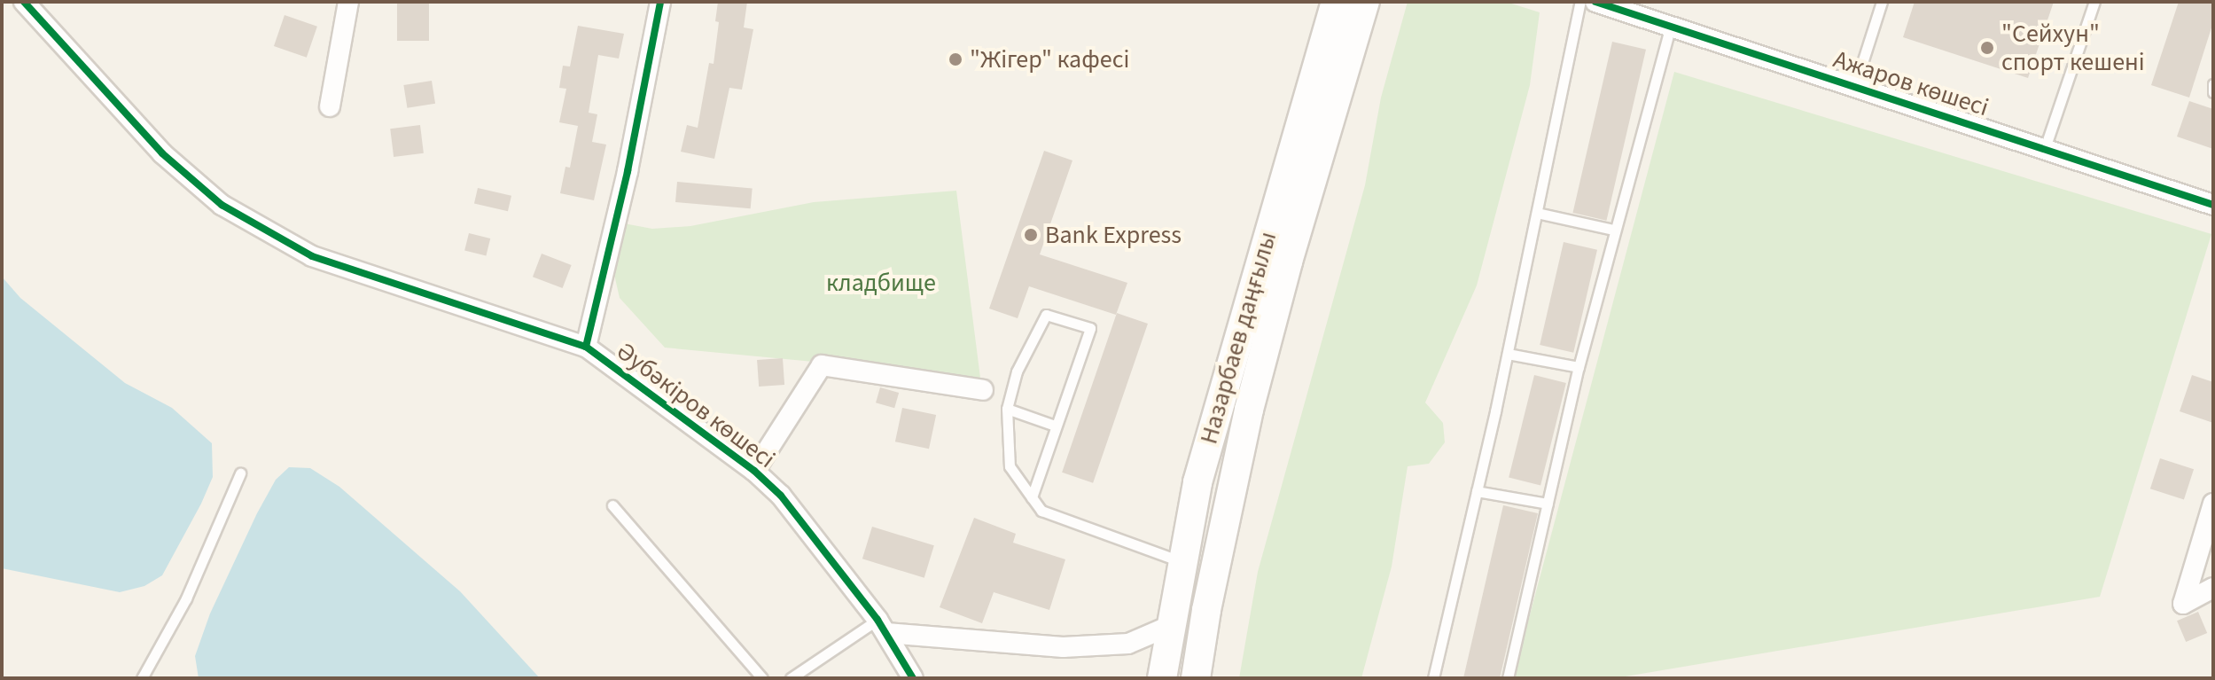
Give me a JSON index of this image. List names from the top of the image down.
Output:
{
  "streets": {
    "main road": ["Назарбаев даңғылы"],
    "street": ["Ажаров көшесі", "Әубәкіров көшесі"]
  },
  "parks": ["кладбище"],
  "places": ["\"Сейхун\" спорт кешені", "\"Жігер\" кафесі", "Bank Express"]
}
